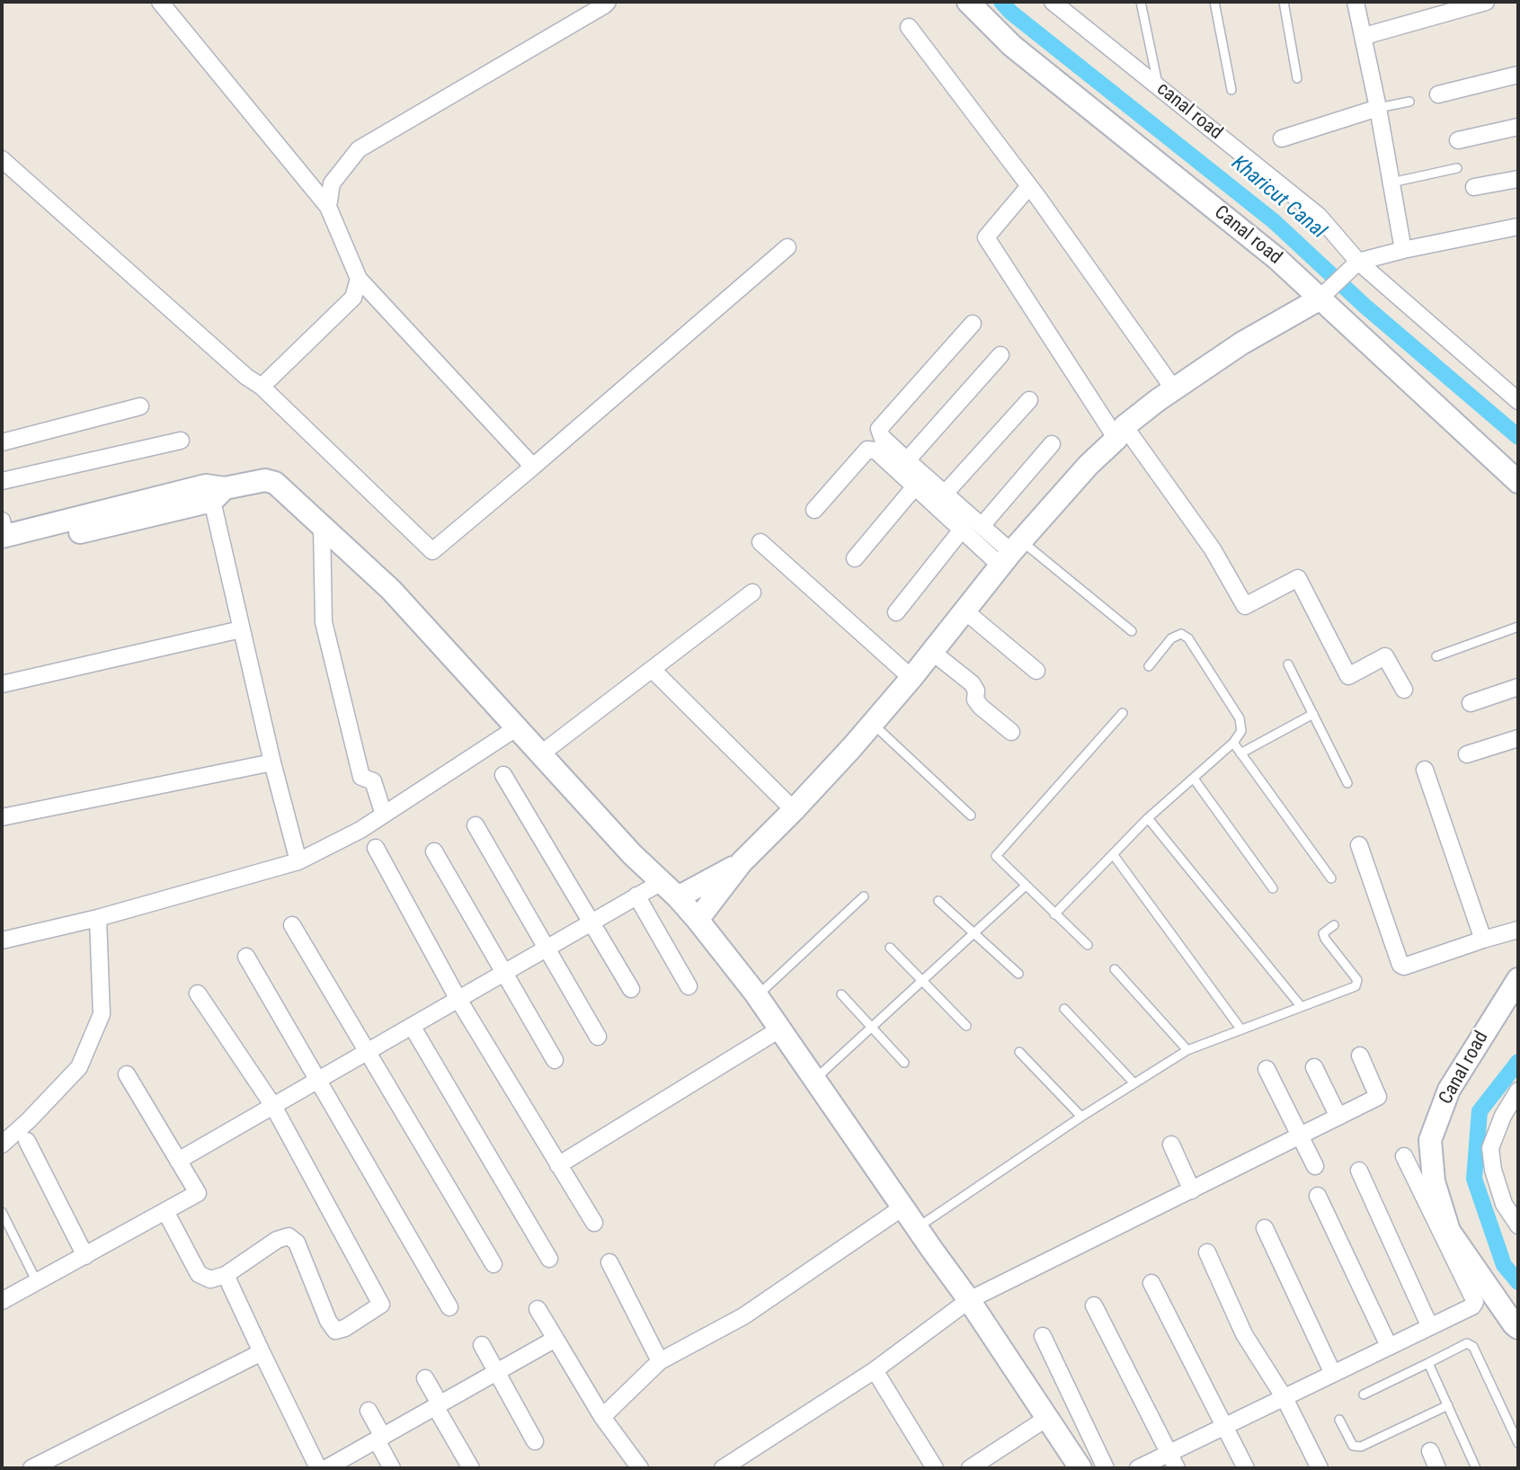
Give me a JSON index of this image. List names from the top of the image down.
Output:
{
  "streets": {
    "street": ["canal road", "Canal road"]
  },
  "water": ["Kharicut Canal"]
}
